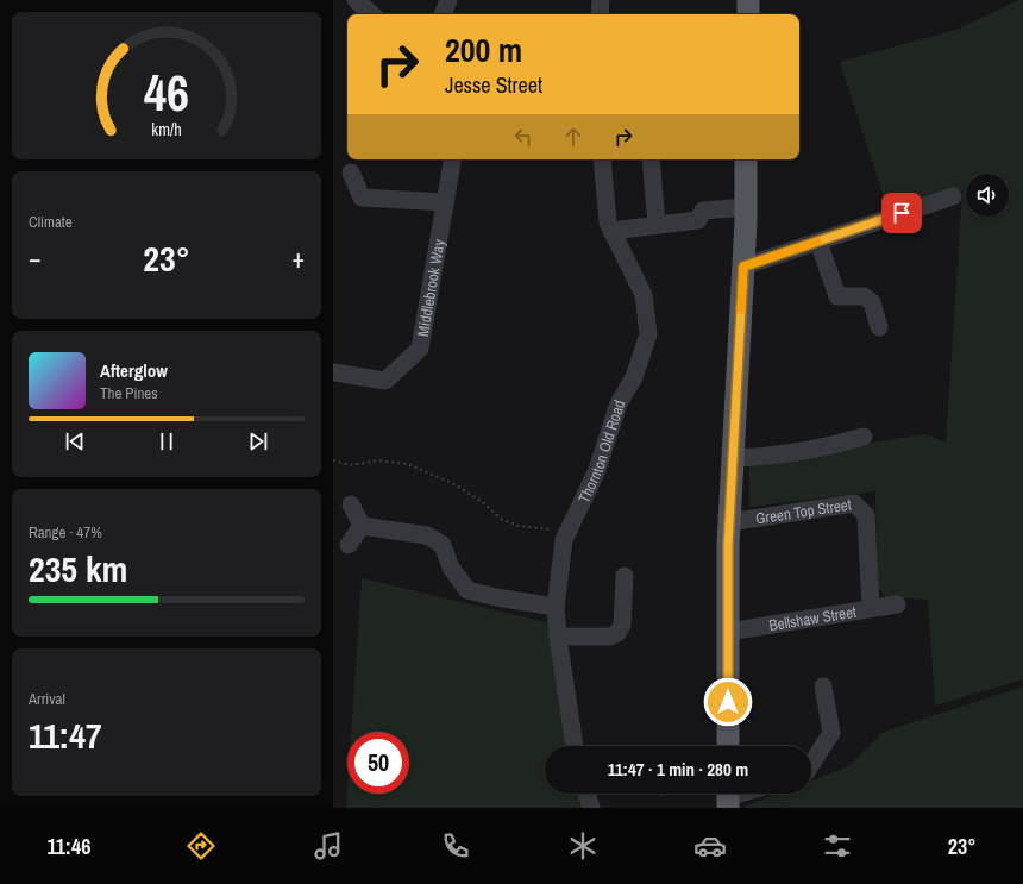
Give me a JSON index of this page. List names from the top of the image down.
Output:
{
  "streets": {
    "street": [
      "Middlebrook Way",
      "Thornton Old Road",
      "Green Top Street",
      "Bellshaw Street"
    ]
  },
  "crossings": [
    ["Green Top Street", "Bellshaw Street"]
  ],
  "page": {
    "turn": ["200 m", "Jesse Street"],
    "tile": [
      "Climate",
      ["Range · 47%", "235 km"],
      ["Arrival", "11:47"]
    ],
    "heat": ["−", "23°", "+"],
    "song": ["Afterglow", "The Pines"],
    "limit": "50",
    "trip": "11:47 · 1 min · 280 m",
    "tabs": ["11:46", "23°"],
    "gauge": ["46", "km/h"]
  }
}
